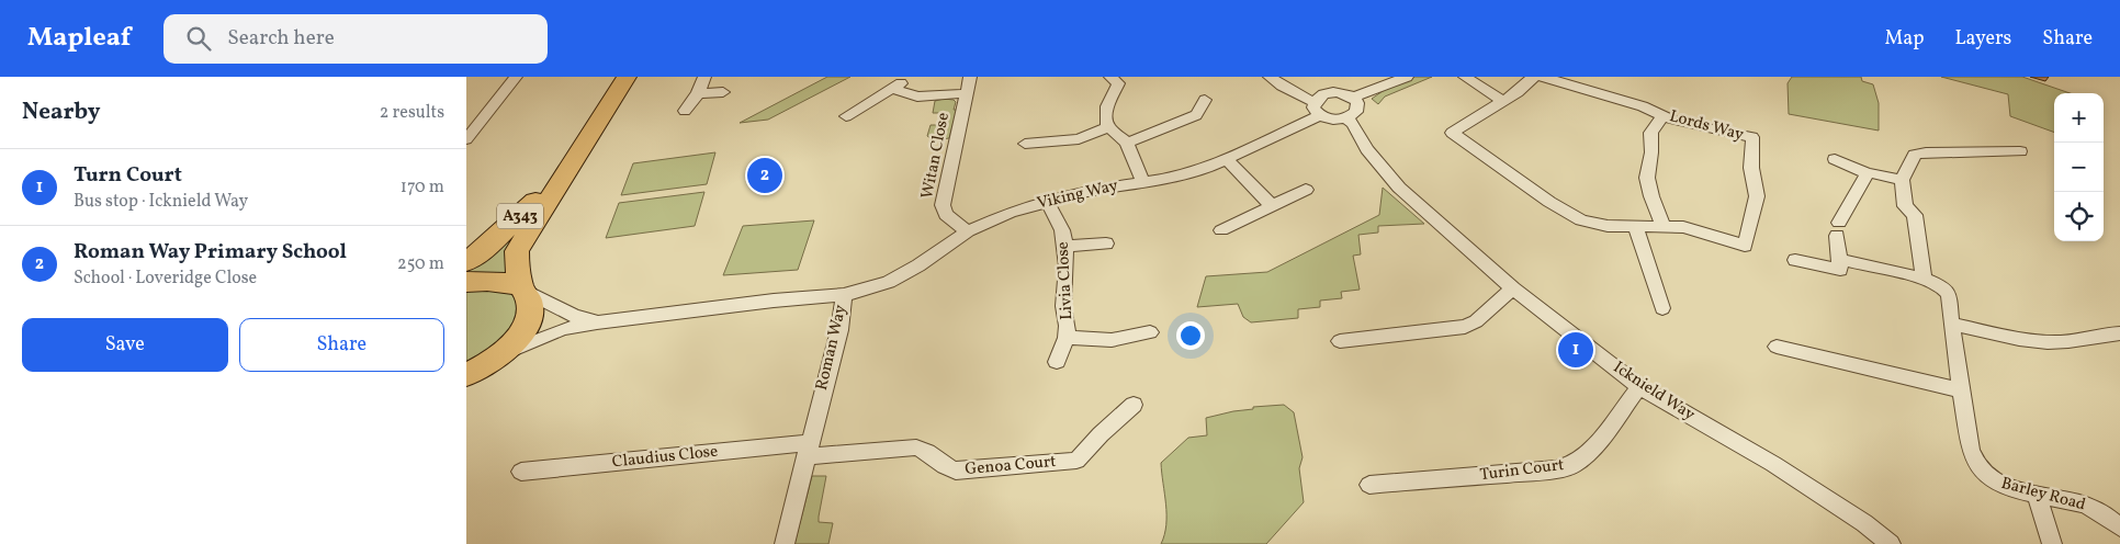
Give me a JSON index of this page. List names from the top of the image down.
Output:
{
  "streets": {
    "main road": ["A343"],
    "street": [
      "Lords Way",
      "Witan Close",
      "Viking Way",
      "Livia Close",
      "Roman Way",
      "Icknield Way",
      "Claudius Close",
      "Genoa Court",
      "Turin Court",
      "Barley Road"
    ]
  },
  "crossings": [
    ["Witan Close", "Viking Way"],
    ["Viking Way", "Livia Close"],
    ["Viking Way", "Roman Way"],
    ["Viking Way", "Icknield Way"],
    ["Roman Way", "Claudius Close"],
    ["Roman Way", "Genoa Court"],
    ["Icknield Way", "Turin Court"],
    ["Claudius Close", "Genoa Court"]
  ],
  "page": {
    "header": "Mapleaf",
    "search": "Search here",
    "nav": ["Map", "Layers", "Share"],
    "heading": ["Nearby", "2 results"],
    "map_buttons": ["+", "−"],
    "list": [
      {
        "mark": "1",
        "name": "Turn Court",
        "note": "Bus stop · Icknield Way",
        "value": "170 m"
      },
      {
        "mark": "2",
        "name": "Roman Way Primary School",
        "note": "School · Loveridge Close",
        "value": "250 m"
      }
    ],
    "pins": ["2", "1"],
    "buttons": ["Save", "Share"]
  }
}
